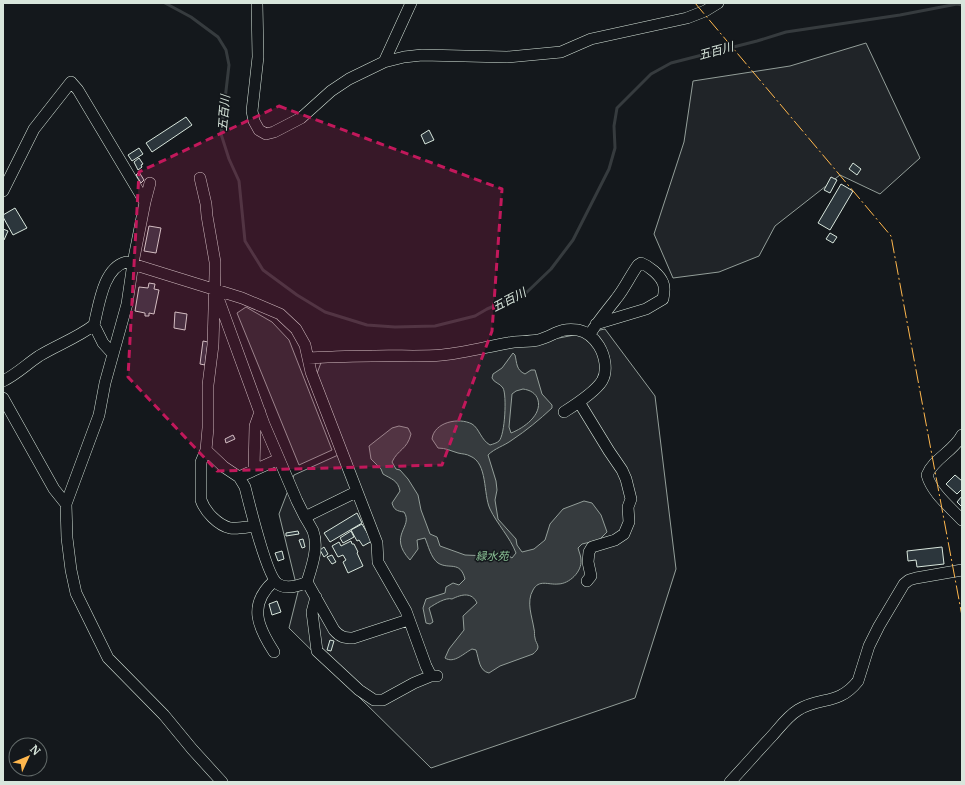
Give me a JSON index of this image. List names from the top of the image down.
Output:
{
  "water": ["五百川"],
  "parks": ["緑水苑"],
  "north": "top right"
}
